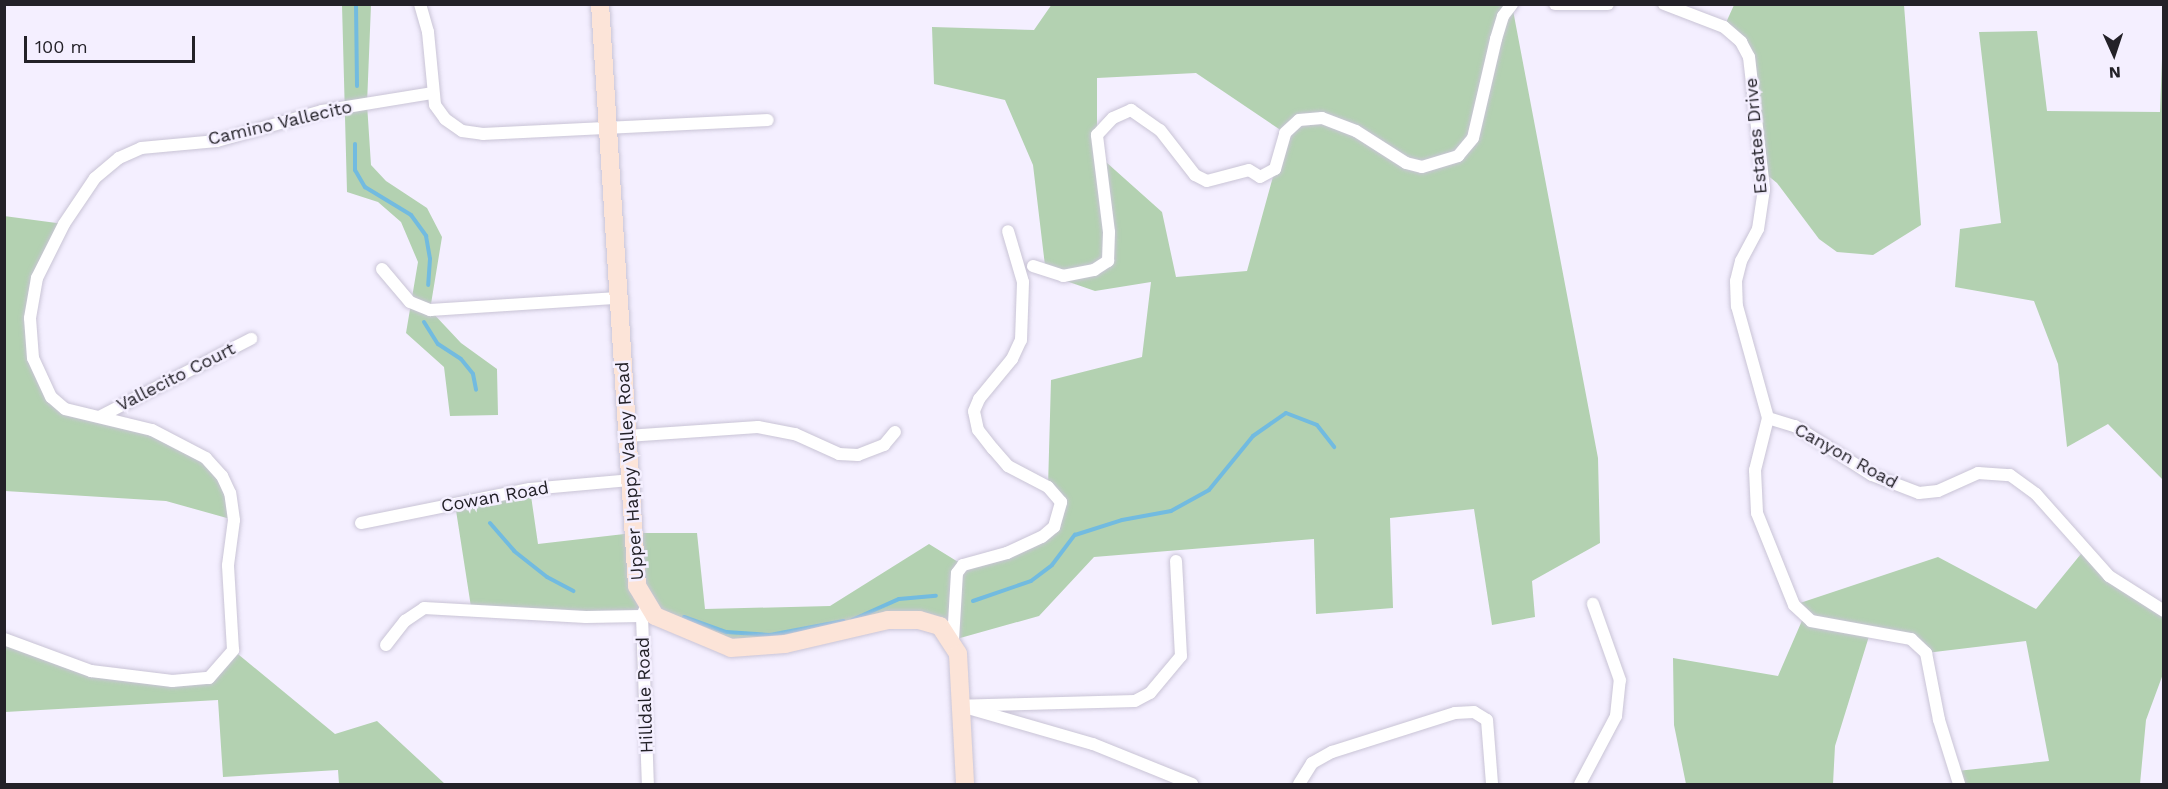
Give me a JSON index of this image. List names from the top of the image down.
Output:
{
  "streets": {
    "street": [
      "Camino Vallecito",
      "Estates Drive",
      "Vallecito Court",
      "Canyon Road",
      "Upper Happy Valley Road",
      "Cowan Road",
      "Hilldale Road"
    ]
  },
  "crossings": [
    ["Camino Vallecito", "Vallecito Court"],
    ["Estates Drive", "Canyon Road"],
    ["Upper Happy Valley Road", "Cowan Road"],
    ["Upper Happy Valley Road", "Hilldale Road"]
  ],
  "scale_bar": "100 m",
  "north": "bottom"
}
